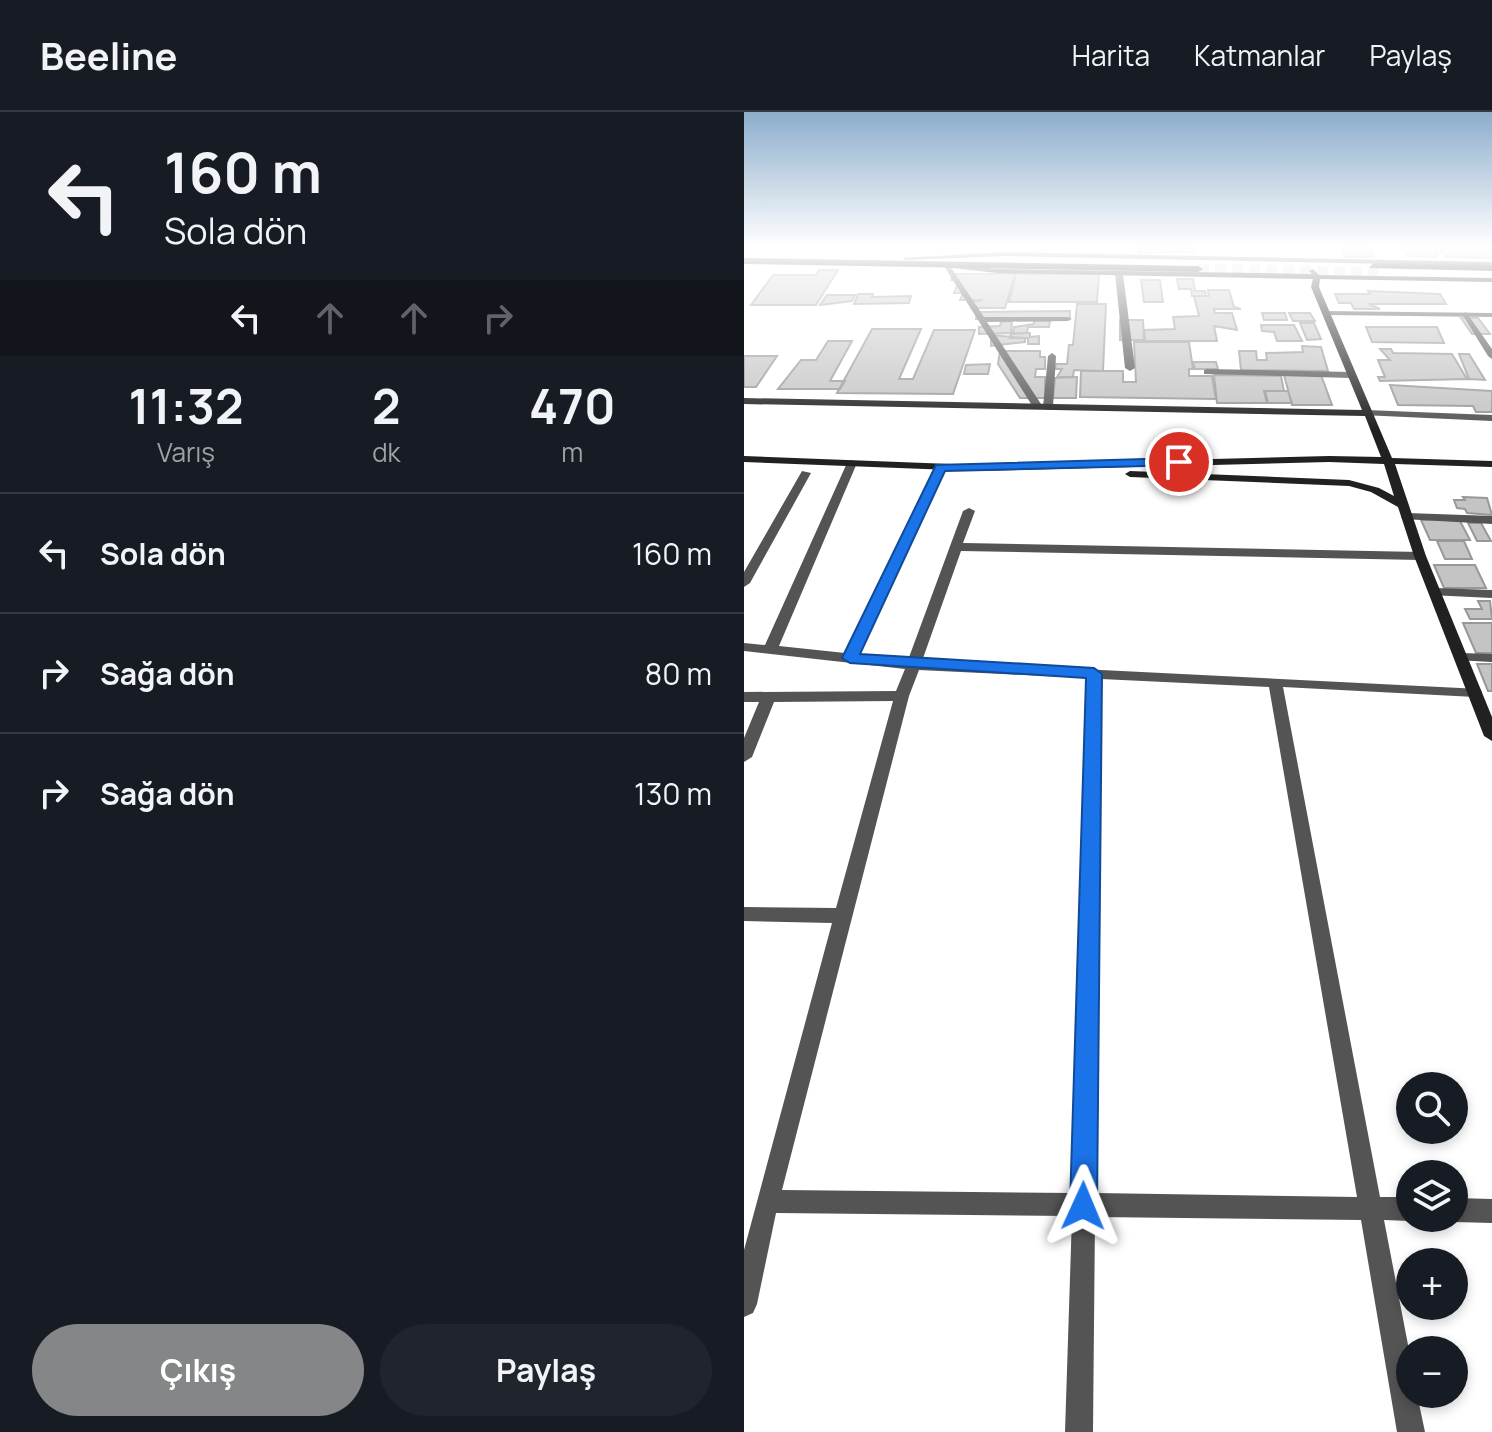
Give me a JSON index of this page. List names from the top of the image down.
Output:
{
  "page": {
    "header": "Beeline",
    "nav": ["Harita", "Katmanlar", "Paylaş"],
    "turn": ["160 m", "Sola dön"],
    "eta": [
      "11:32",
      "Varış",
      "2",
      "dk",
      "470",
      "m"
    ],
    "list": [
      {
        "name": "Sola dön",
        "value": "160 m"
      },
      {
        "name": "Sağa dön",
        "value": "80 m"
      },
      {
        "name": "Sağa dön",
        "value": "130 m"
      }
    ],
    "map_buttons": ["+", "−"],
    "buttons": ["Çıkış", "Paylaş"]
  }
}
